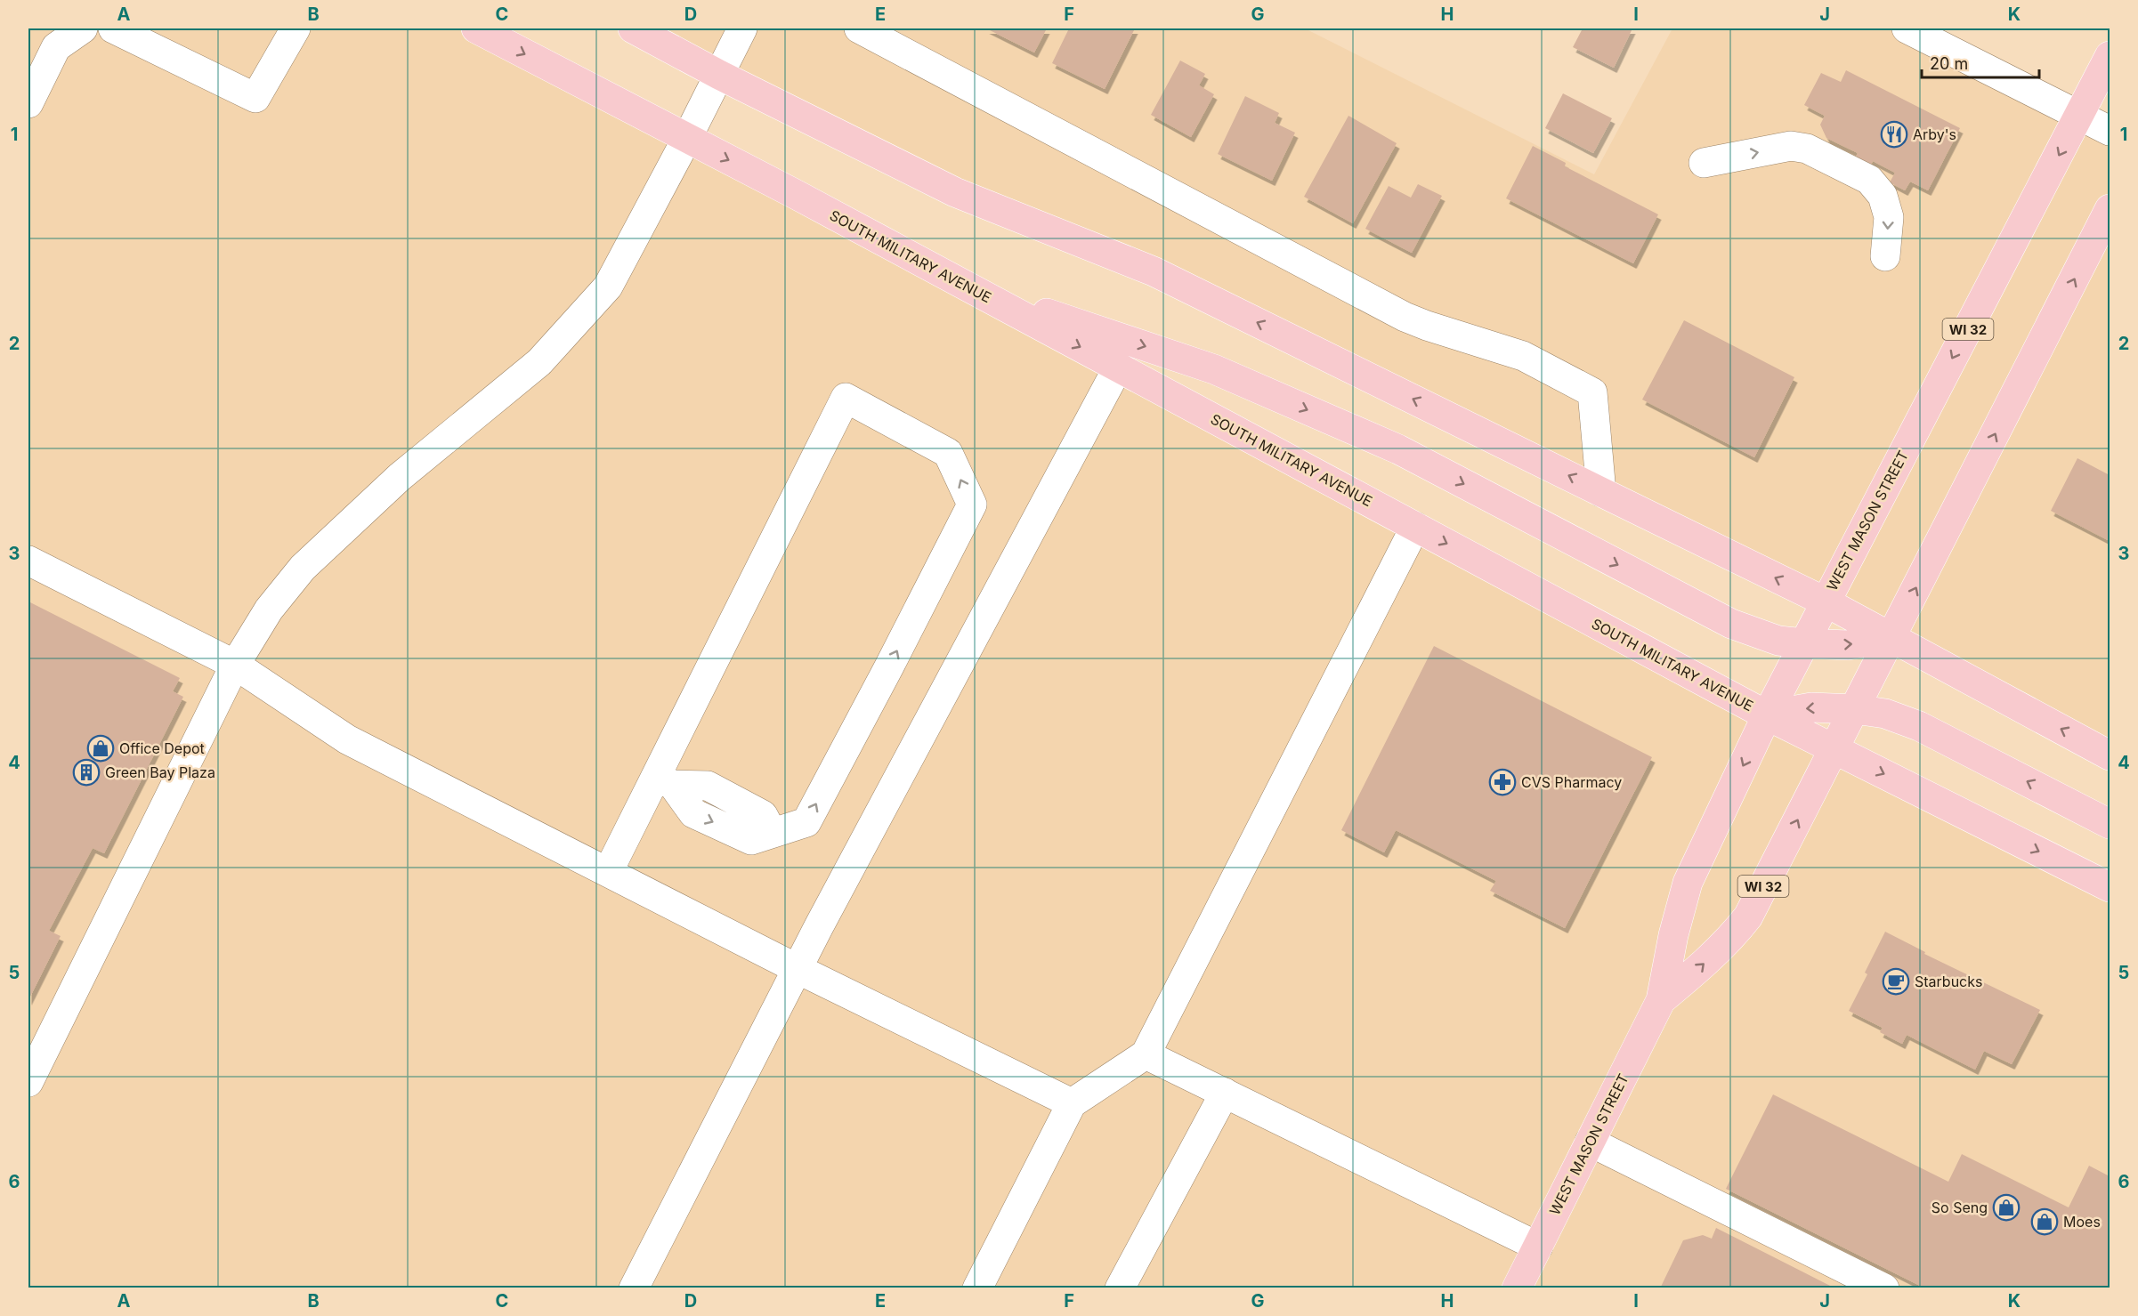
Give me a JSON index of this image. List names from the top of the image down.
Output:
{
  "streets": {
    "main road": ["SOUTH MILITARY AVENUE", "WI 32", "WEST MASON STREET"]
  },
  "crossings": [
    ["SOUTH MILITARY AVENUE", "WEST MASON STREET"]
  ],
  "places": {
    "restaurant": ["Arby's"],
    "shop": ["Office Depot", "So Seng", "Moes"],
    "building": ["Green Bay Plaza"],
    "pharmacy": ["CVS Pharmacy"],
    "cafe": ["Starbucks"]
  },
  "scale_bar": "20 m",
  "grid": {
    "columns": [
      "A",
      "B",
      "C",
      "D",
      "E",
      "F",
      "G",
      "H",
      "I",
      "J",
      "K"
    ],
    "rows": [
      "1",
      "2",
      "3",
      "4",
      "5",
      "6"
    ]
  }
}
